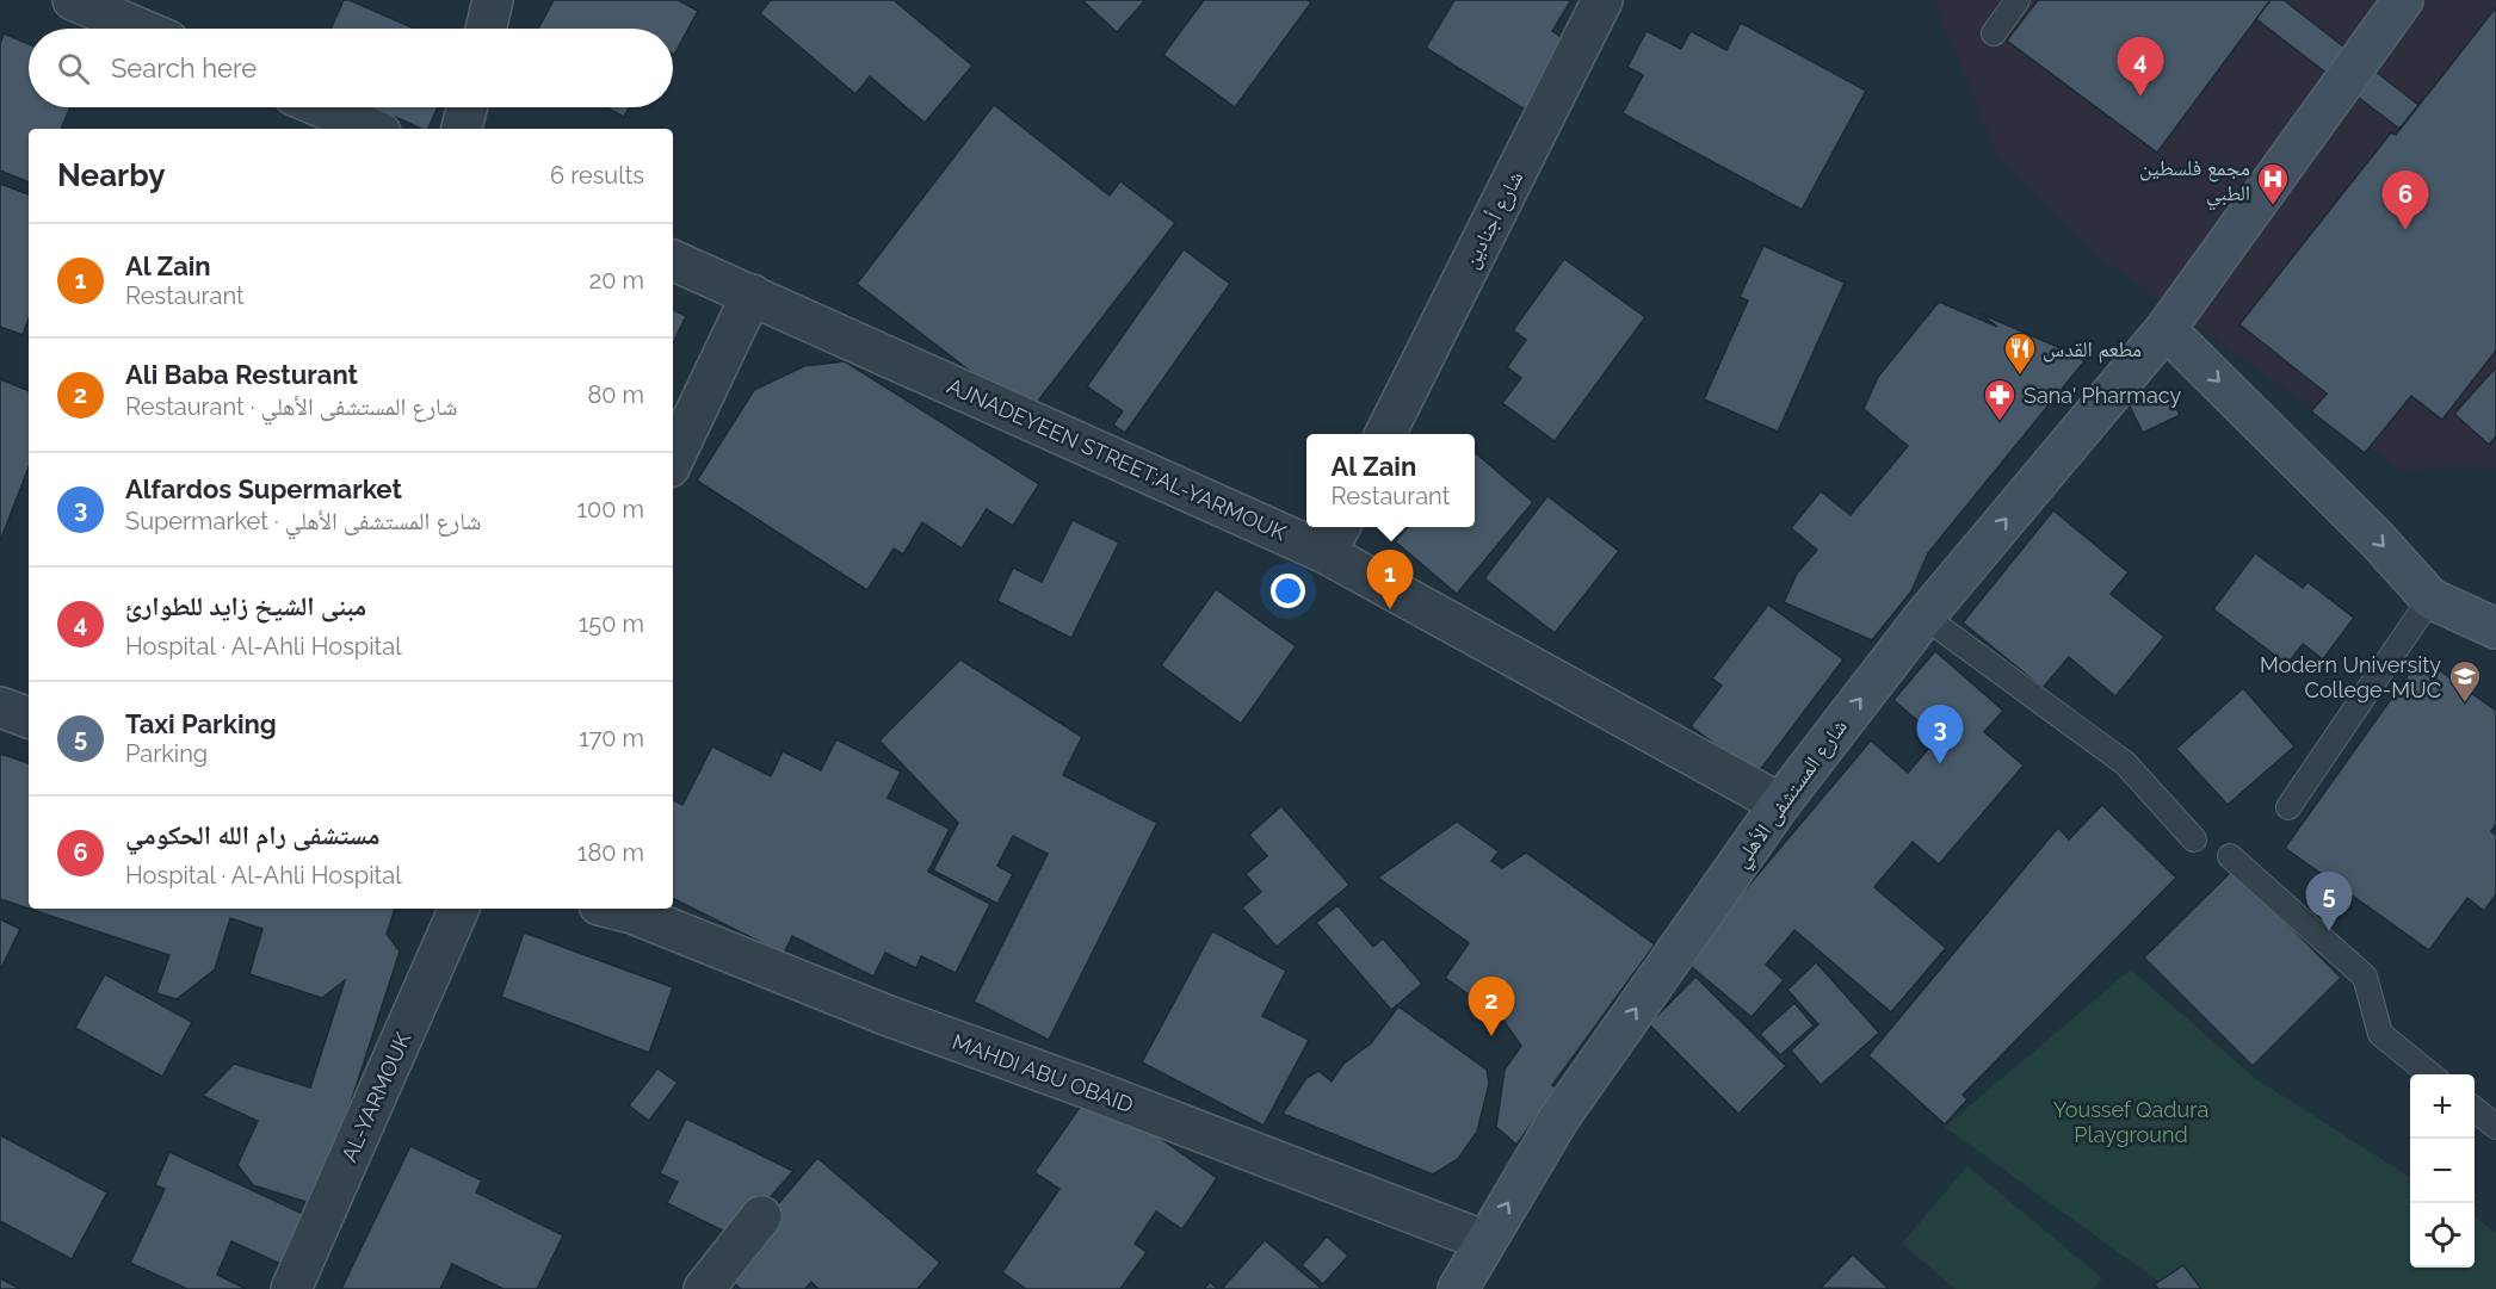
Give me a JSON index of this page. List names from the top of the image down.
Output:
{
  "streets": {
    "street": [
      "شارع أجنادين",
      "AJNADEYEEN STREET;AL-YARMOUK",
      "شارع المستشفى الأهلي",
      "MAHDI ABU OBAID",
      "AL-YARMOUK"
    ]
  },
  "crossings": [
    ["AJNADEYEEN STREET;AL-YARMOUK", "شارع المستشفى الأهلي"],
    ["شارع المستشفى الأهلي", "MAHDI ABU OBAID"]
  ],
  "one_way": ["شارع المستشفى الأهلي"],
  "parks": ["Youssef Qadura Playground"],
  "places": {
    "hospital": ["مجمع فلسطين الطبي"],
    "restaurant": ["مطعم القدس"],
    "pharmacy": ["Sana' Pharmacy"],
    "school or university": ["Modern University College-MUC"]
  },
  "page": {
    "search": "Search here",
    "pins": [
      "4",
      "6",
      "1",
      "3",
      "5",
      "2"
    ],
    "heading": ["Nearby", "6 results"],
    "list": [
      {
        "mark": "1",
        "name": "Al Zain",
        "note": "Restaurant",
        "value": "20 m"
      },
      {
        "mark": "2",
        "name": "Ali Baba Resturant",
        "note": "Restaurant · شارع المستشفى الأهلي",
        "value": "80 m"
      },
      {
        "mark": "3",
        "name": "Alfardos Supermarket",
        "note": "Supermarket · شارع المستشفى الأهلي",
        "value": "100 m"
      },
      {
        "mark": "4",
        "name": "مبنى الشيخ زايد للطوارئ",
        "note": "Hospital · Al-Ahli Hospital",
        "value": "150 m"
      },
      {
        "mark": "5",
        "name": "Taxi Parking",
        "note": "Parking",
        "value": "170 m"
      },
      {
        "mark": "6",
        "name": "مستشفى رام الله الحكومي",
        "note": "Hospital · Al-Ahli Hospital",
        "value": "180 m"
      }
    ],
    "popup": ["Al Zain", "Restaurant"],
    "map_buttons": ["+", "−"]
  }
}
